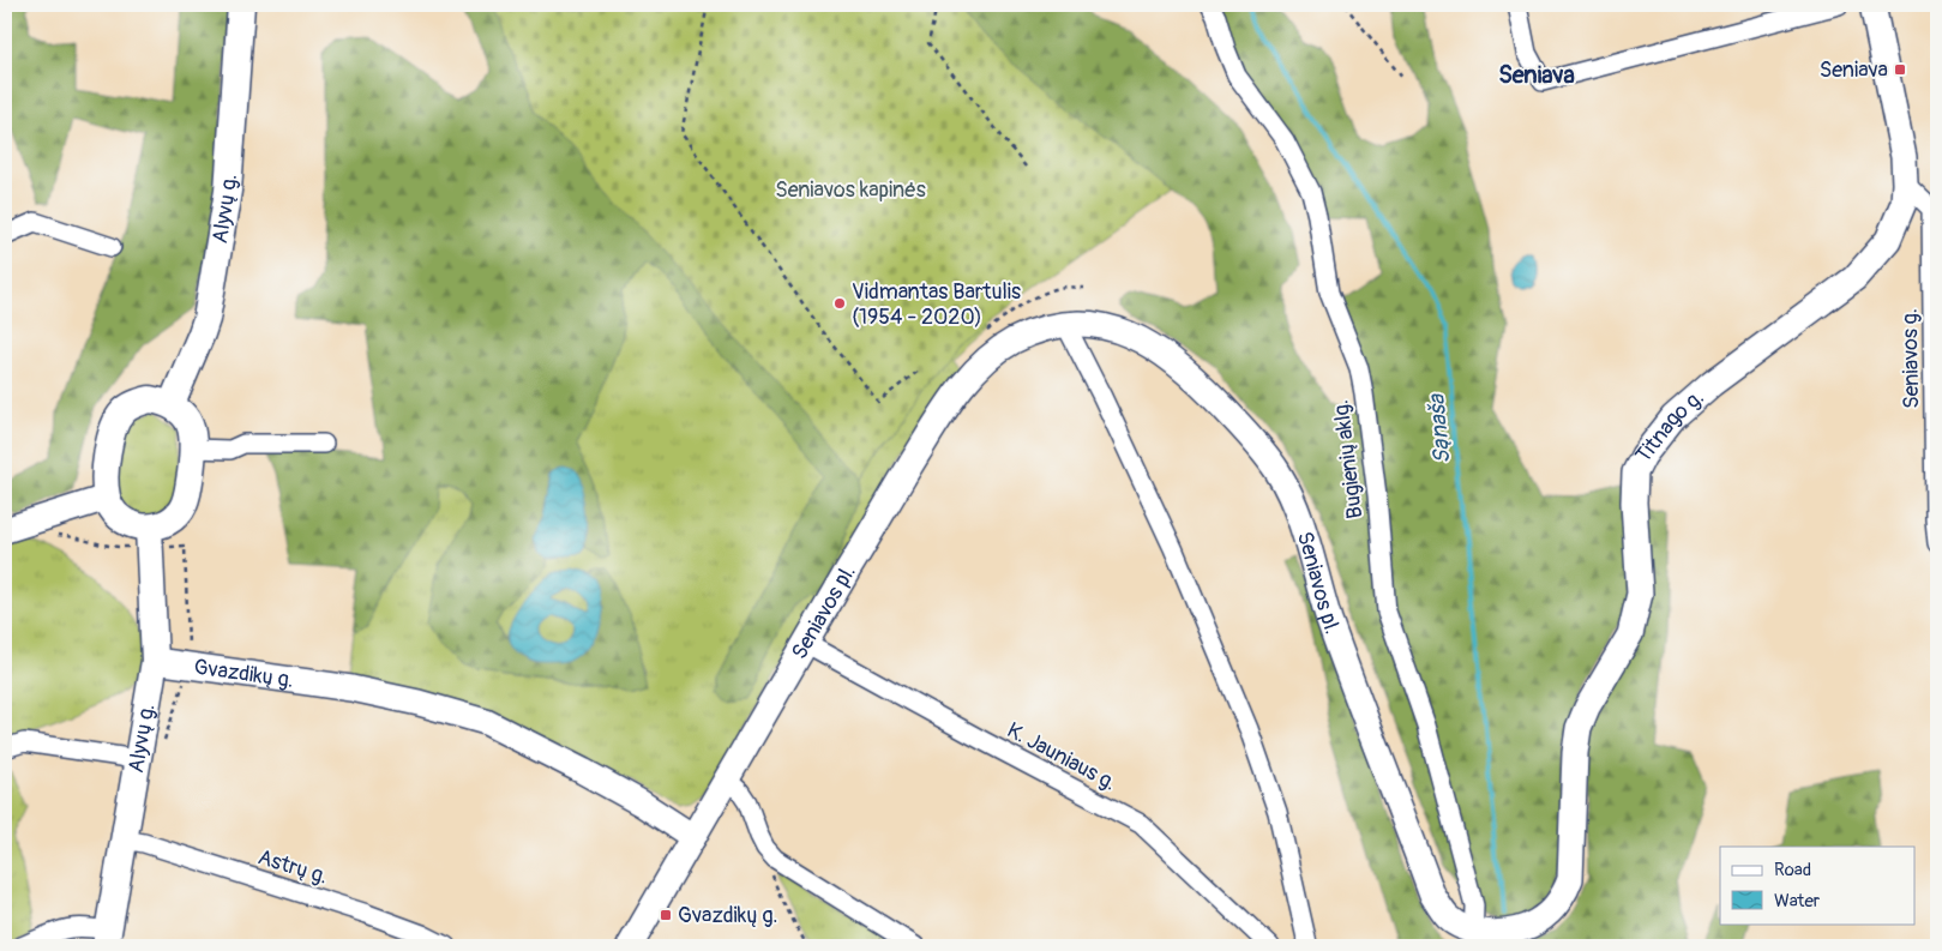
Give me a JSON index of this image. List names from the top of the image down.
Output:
{
  "streets": {
    "main road": [
      "Alyvų g.",
      "Titnago g.",
      "Seniavos pl.",
      "Gvazdikų g."
    ],
    "street": [
      "Seniavos g.",
      "Bugienių aklg.",
      "K. Jauniaus g.",
      "Astrų g."
    ]
  },
  "crossings": [
    ["Alyvų g.", "Gvazdikų g."],
    ["Alyvų g.", "Astrų g."],
    ["Seniavos g.", "Titnago g."],
    ["Titnago g.", "Bugienių aklg."],
    ["Titnago g.", "Seniavos pl."],
    ["Bugienių aklg.", "Seniavos pl."],
    ["Seniavos pl.", "Gvazdikų g."],
    ["Seniavos pl.", "K. Jauniaus g."]
  ],
  "districts": ["Seniava"],
  "water": ["Sąnaša"],
  "parks": ["Seniavos kapinės"],
  "places": {
    "transit": ["Seniava", "Gvazdikų g."],
    "other": ["Vidmantas Bartulis (1954 - 2020)"]
  },
  "legend": ["Road", "Water"]
}
